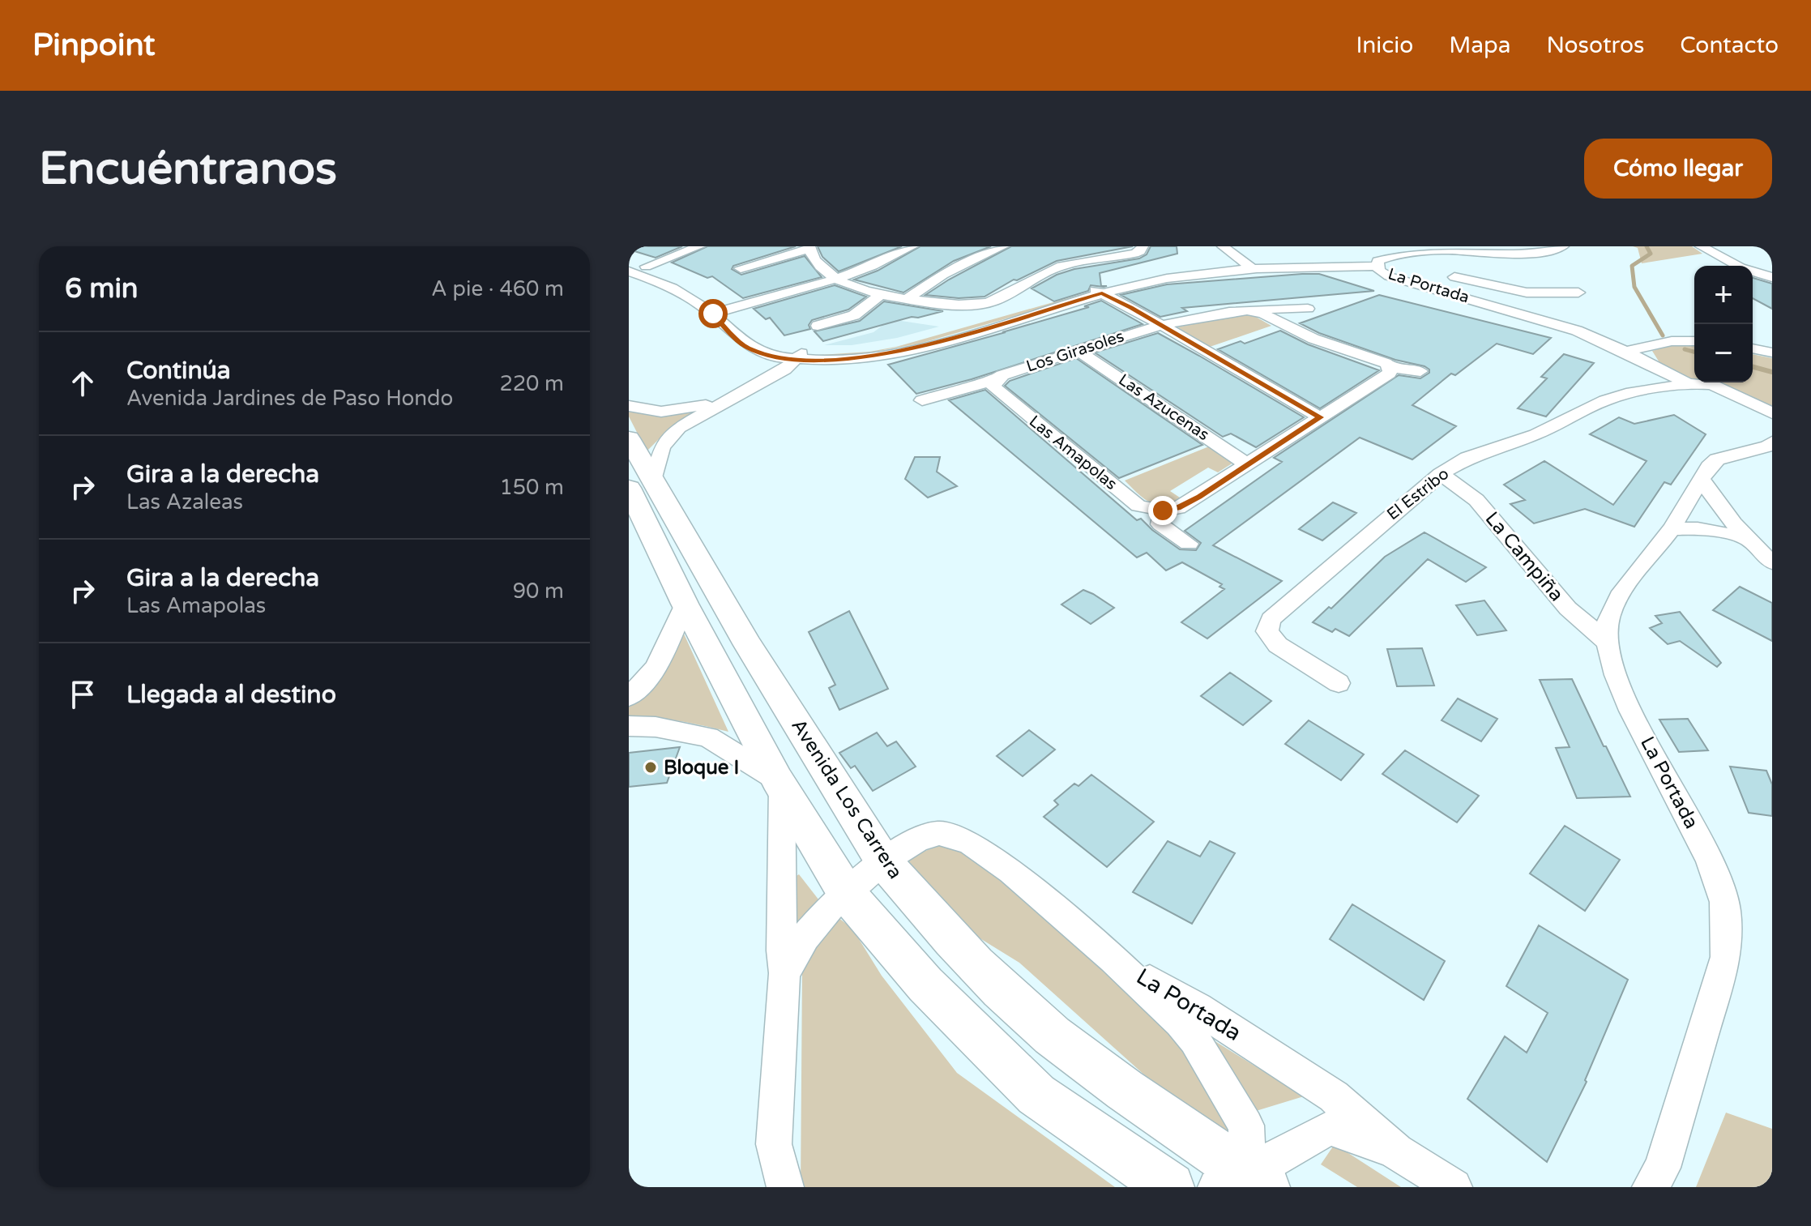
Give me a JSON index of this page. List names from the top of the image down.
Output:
{
  "streets": {
    "main road": ["Avenida Los Carrera"],
    "street": [
      "La Portada",
      "Los Girasoles",
      "Las Azucenas",
      "Las Amapolas",
      "El Estribo",
      "La Campiña"
    ]
  },
  "crossings": [
    ["La Portada", "El Estribo"],
    ["La Portada", "La Campiña"],
    ["La Portada", "Avenida Los Carrera"],
    ["Los Girasoles", "Las Azucenas"],
    ["Los Girasoles", "Las Amapolas"],
    ["El Estribo", "La Campiña"]
  ],
  "places": ["Bloque I"],
  "page": {
    "header": "Pinpoint",
    "nav": [
      "Inicio",
      "Mapa",
      "Nosotros",
      "Contacto"
    ],
    "buttons": "Cómo llegar",
    "title": "Encuéntranos",
    "heading": ["6 min", "A pie · 460 m"],
    "map_buttons": ["+", "−"],
    "list": [
      ["Continúa", "Avenida Jardines de Paso Hondo", "220 m"],
      ["Gira a la derecha", "Las Azaleas", "150 m"],
      ["Gira a la derecha", "Las Amapolas", "90 m"],
      "Llegada al destino"
    ]
  }
}
